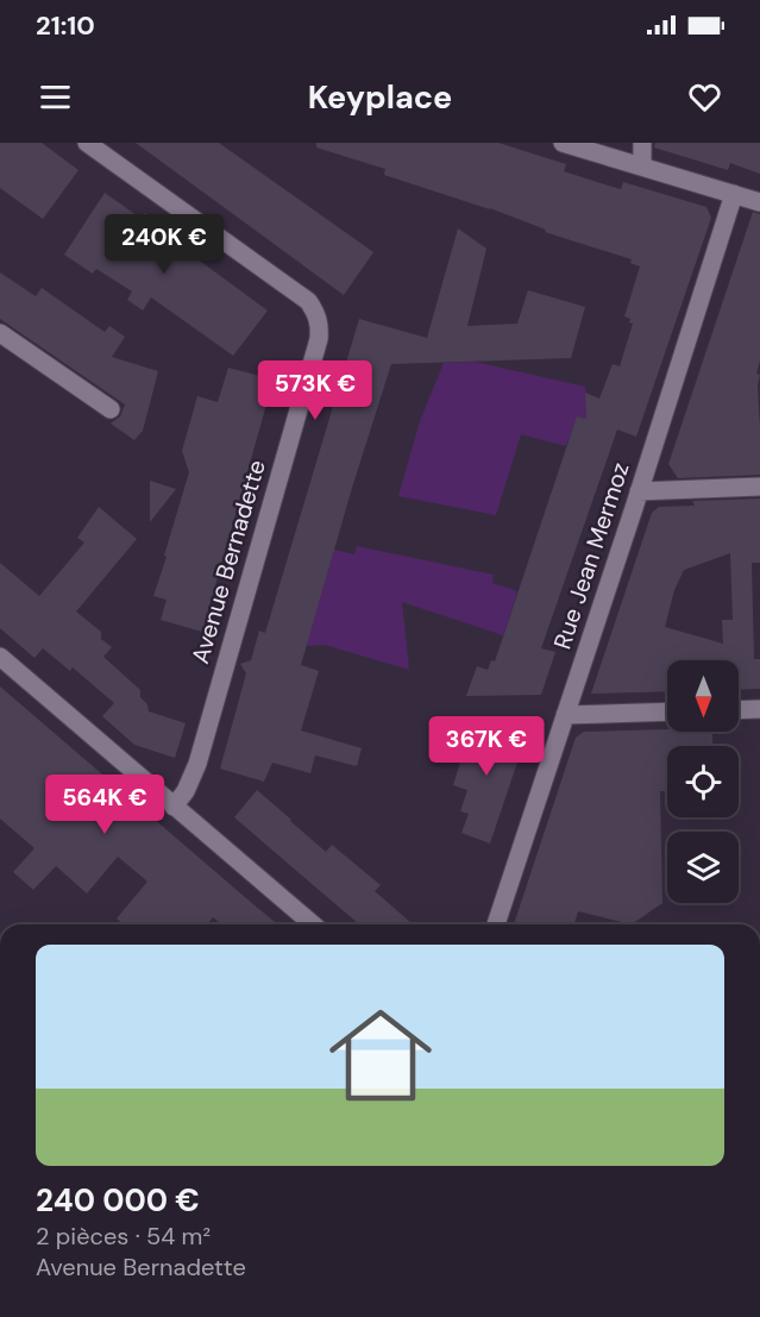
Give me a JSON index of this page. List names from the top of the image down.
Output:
{
  "streets": {
    "street": ["Rue Jean Mermoz", "Avenue Bernadette"]
  },
  "north": "bottom",
  "page": {
    "status": "21:10",
    "header": "Keyplace",
    "price": [
      "240K €",
      "573K €",
      "367K €",
      "564K €"
    ],
    "list": [
      {
        "name": "240 000 €",
        "note": "2 pièces · 54 m² · Avenue Bernadette"
      }
    ]
  }
}
